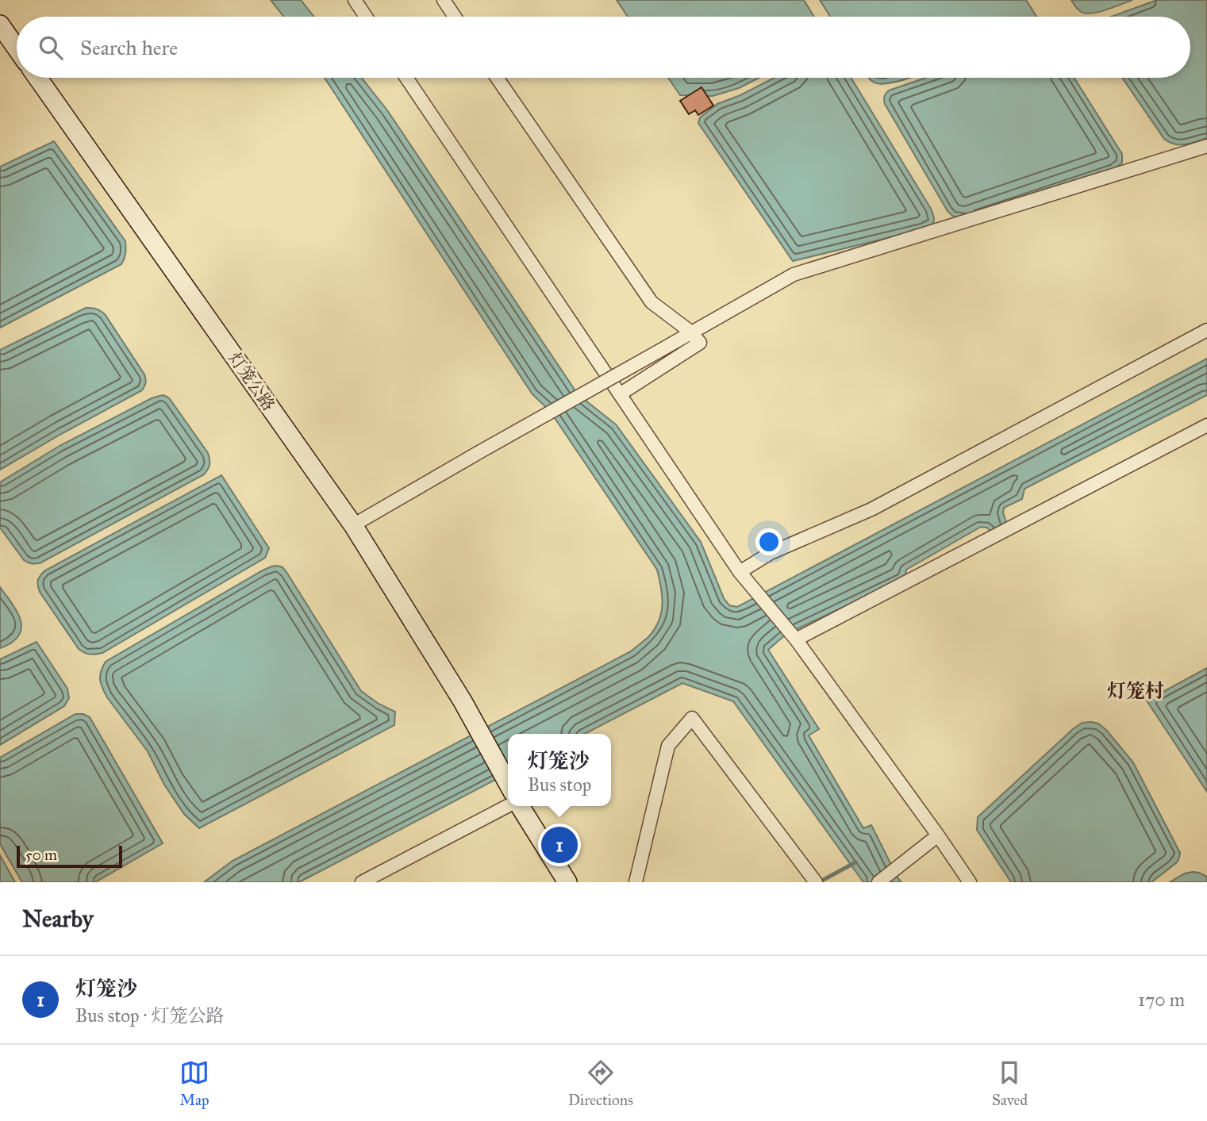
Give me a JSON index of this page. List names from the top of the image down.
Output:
{
  "streets": {
    "street": ["灯笼公路"]
  },
  "districts": ["灯笼村"],
  "scale_bar": "50 m",
  "page": {
    "search": "Search here",
    "popup": ["灯笼沙", "Bus stop"],
    "pins": "1",
    "scale": "50 m",
    "heading": "Nearby",
    "list": [
      {
        "mark": "1",
        "name": "灯笼沙",
        "note": "Bus stop · 灯笼公路",
        "value": "170 m"
      }
    ],
    "nav": ["Map", "Directions", "Saved"]
  }
}
